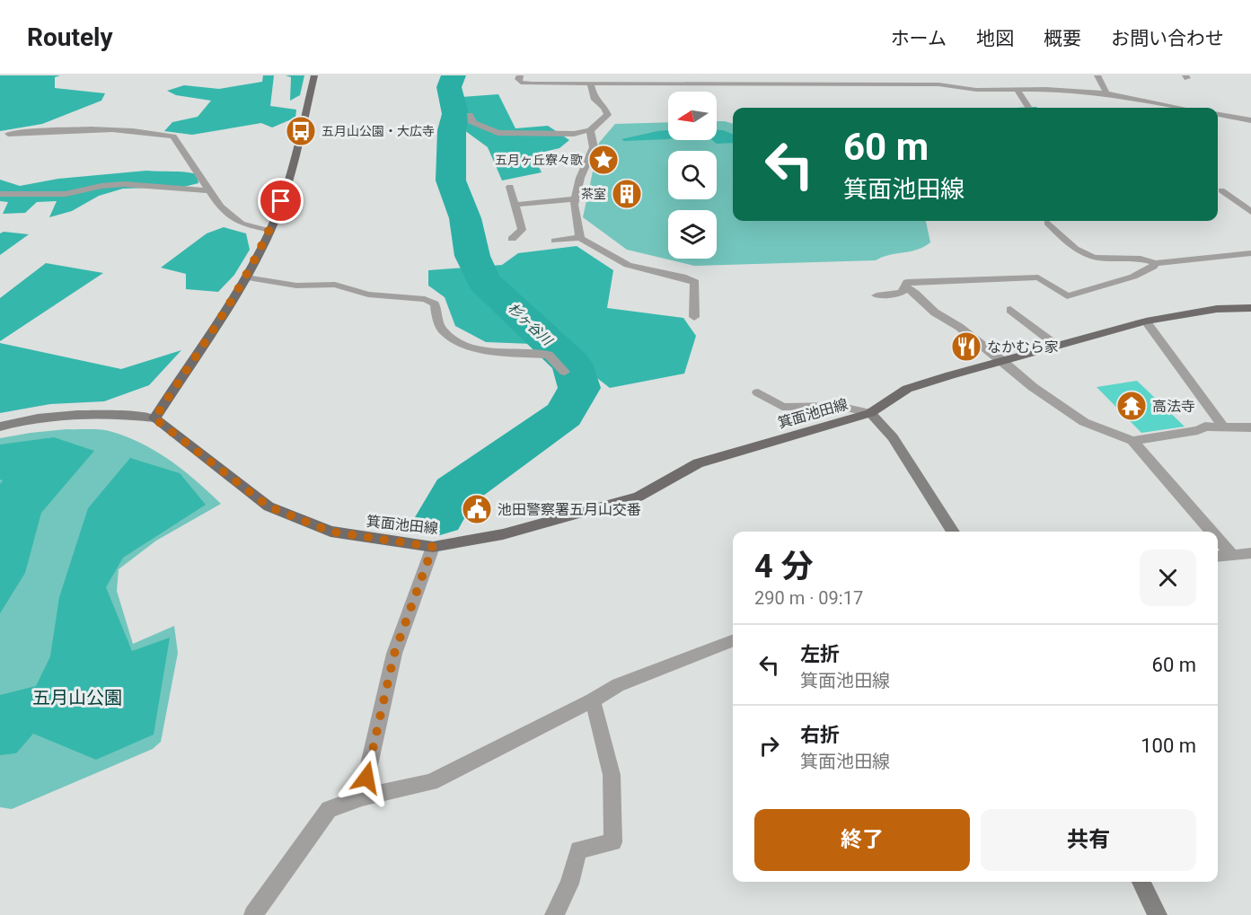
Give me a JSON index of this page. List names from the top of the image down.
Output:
{
  "streets": {
    "main road": ["箕面池田線"]
  },
  "water": ["杉ヶ谷川"],
  "parks": ["五月山公園"],
  "places": {
    "bus stop": ["五月山公園・大広寺"],
    "place": ["五月ヶ丘寮々歌"],
    "building": ["茶室"],
    "restaurant": ["なかむら家"],
    "temple": ["高法寺"],
    "public building": ["池田警察署五月山交番"]
  },
  "north": "left",
  "page": {
    "header": "Routely",
    "nav": [
      "ホーム",
      "地図",
      "概要",
      "お問い合わせ"
    ],
    "turn": ["60 m", "箕面池田線"],
    "heading": ["4 分", "290 m · 09:17"],
    "list": [
      {
        "name": "左折",
        "note": "箕面池田線",
        "value": "60 m"
      },
      {
        "name": "右折",
        "note": "箕面池田線",
        "value": "100 m"
      }
    ],
    "buttons": ["終了", "共有"]
  }
}
